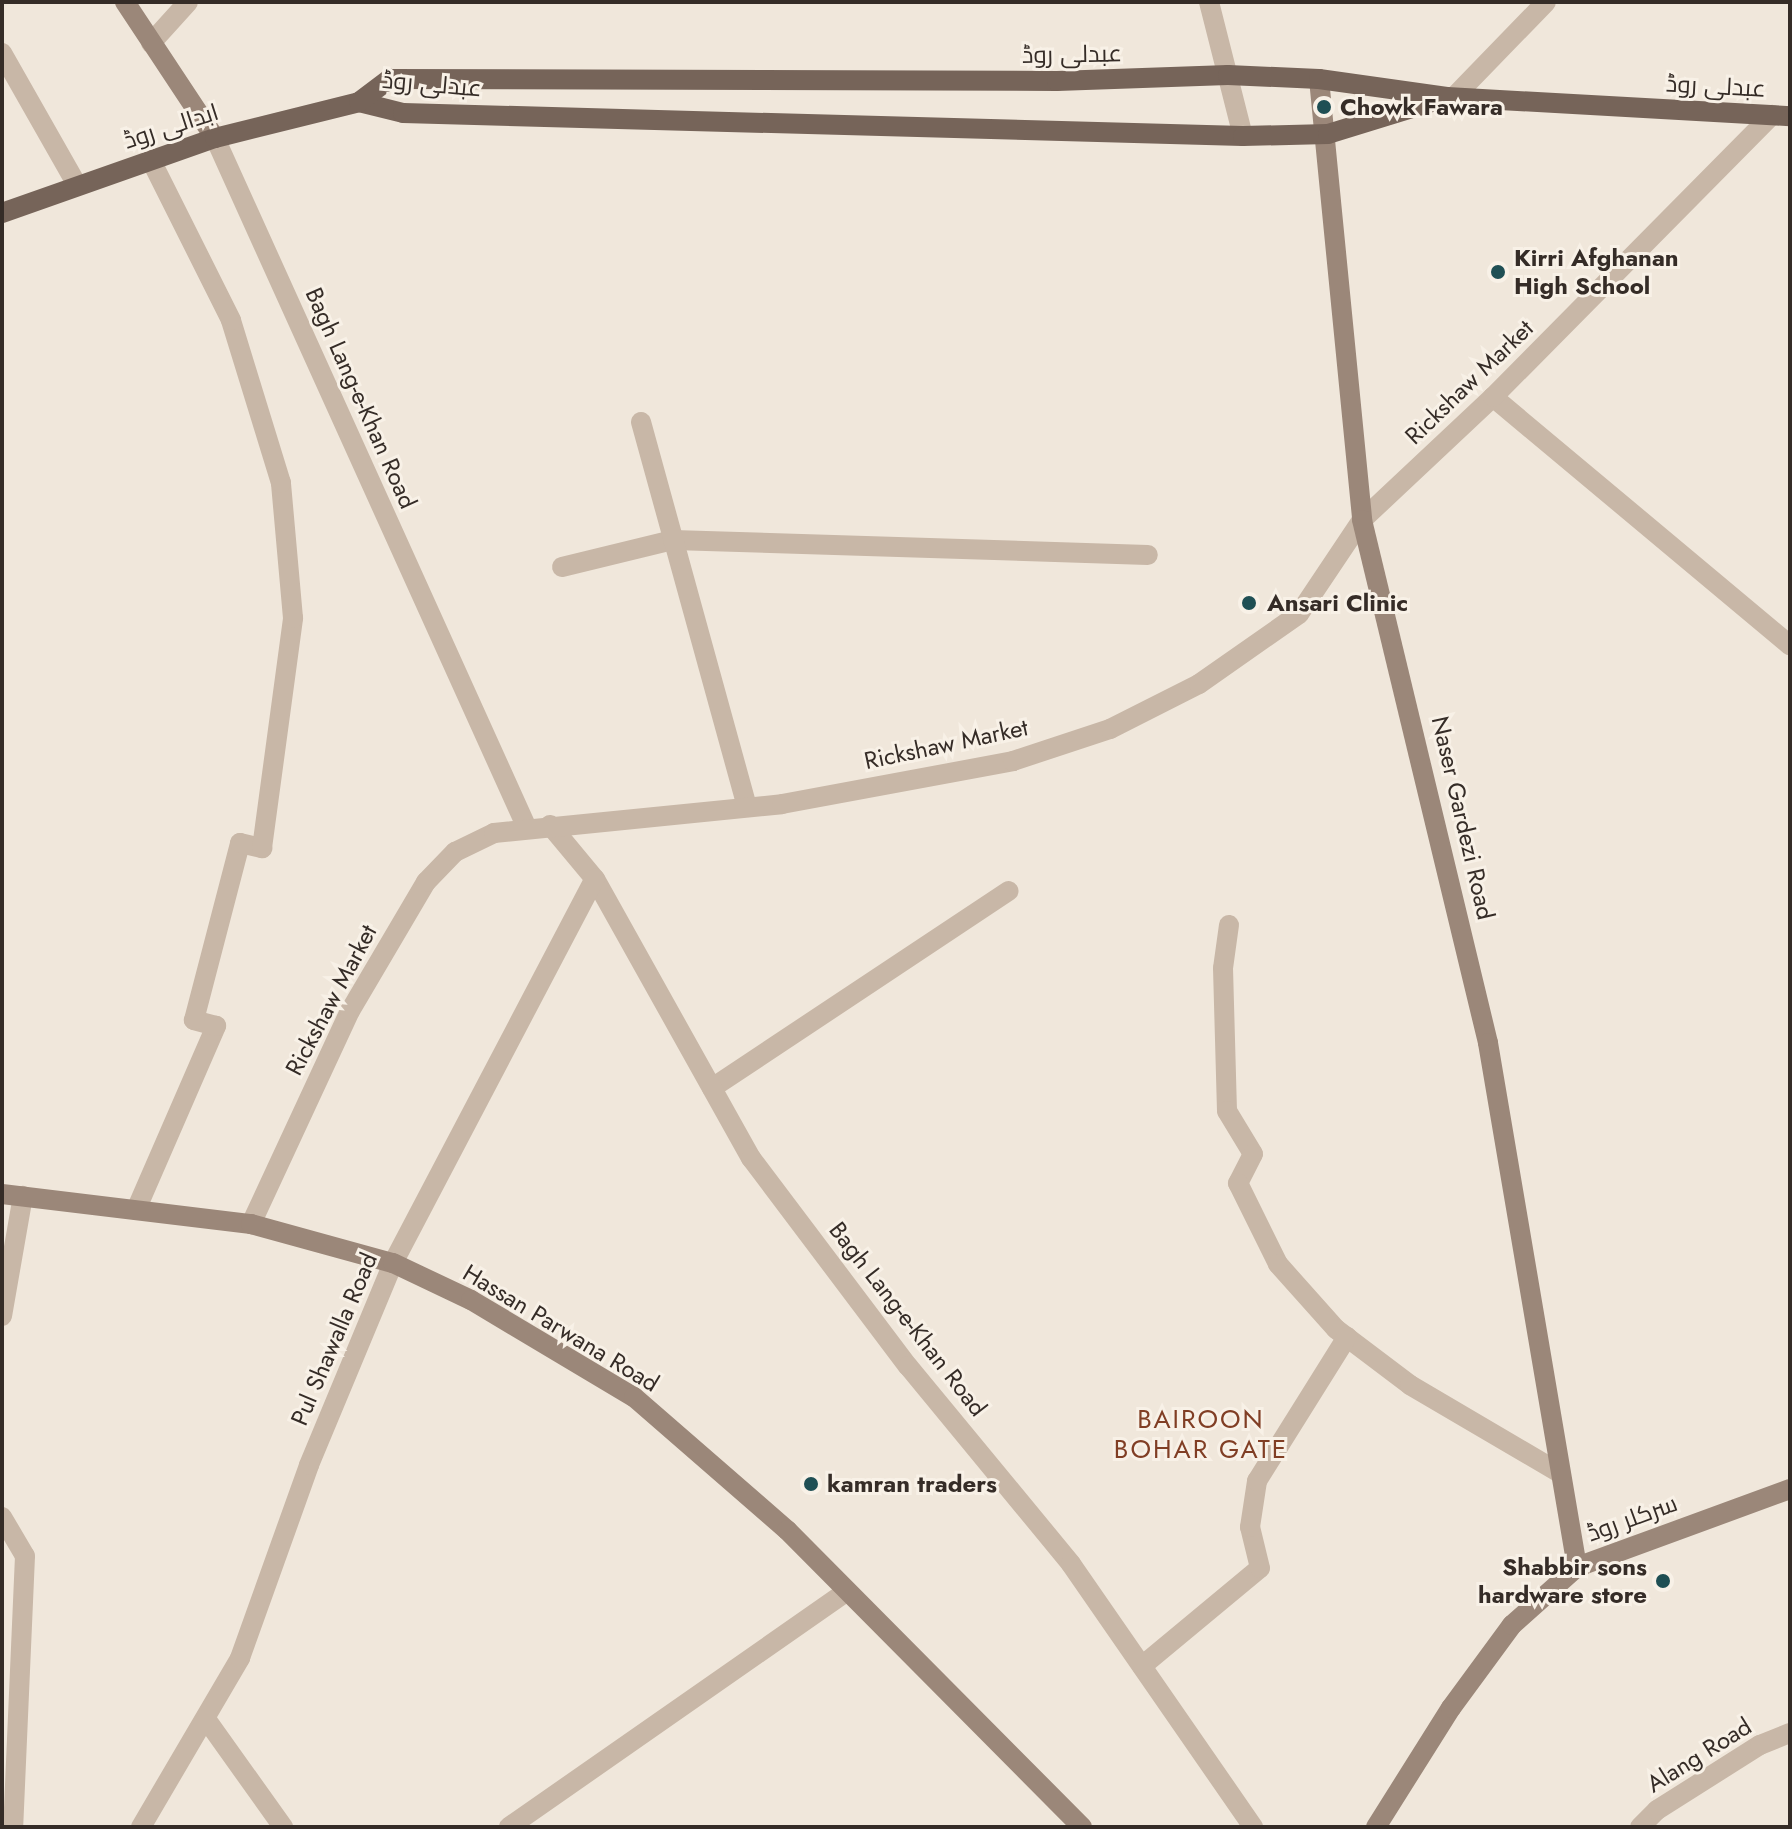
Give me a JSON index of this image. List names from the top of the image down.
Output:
{
  "streets": {
    "main road": [
      "عبدلی روڈ",
      "ابدالی روڈ",
      "Bagh Lang-e-Khan Road",
      "Naser Gardezi Road",
      "Hassan Parwana Road",
      "سرکلر روڈ"
    ],
    "street": ["Rickshaw Market", "Pul Shawalla Road", "Alang Road"]
  },
  "crossings": [
    ["عبدلی روڈ", "ابدالی روڈ"],
    ["عبدلی روڈ", "Rickshaw Market"],
    ["عبدلی روڈ", "Naser Gardezi Road"],
    ["ابدالی روڈ", "Bagh Lang-e-Khan Road"],
    ["Rickshaw Market", "Bagh Lang-e-Khan Road"],
    ["Rickshaw Market", "Naser Gardezi Road"],
    ["Rickshaw Market", "Hassan Parwana Road"],
    ["Bagh Lang-e-Khan Road", "Pul Shawalla Road"],
    ["Naser Gardezi Road", "سرکلر روڈ"],
    ["Hassan Parwana Road", "Pul Shawalla Road"]
  ],
  "districts": ["BAIROON BOHAR GATE"],
  "places": [
    "Chowk Fawara",
    "Kirri Afghanan High School",
    "Ansari Clinic",
    "kamran traders",
    "Shabbir sons hardware store"
  ]
}
